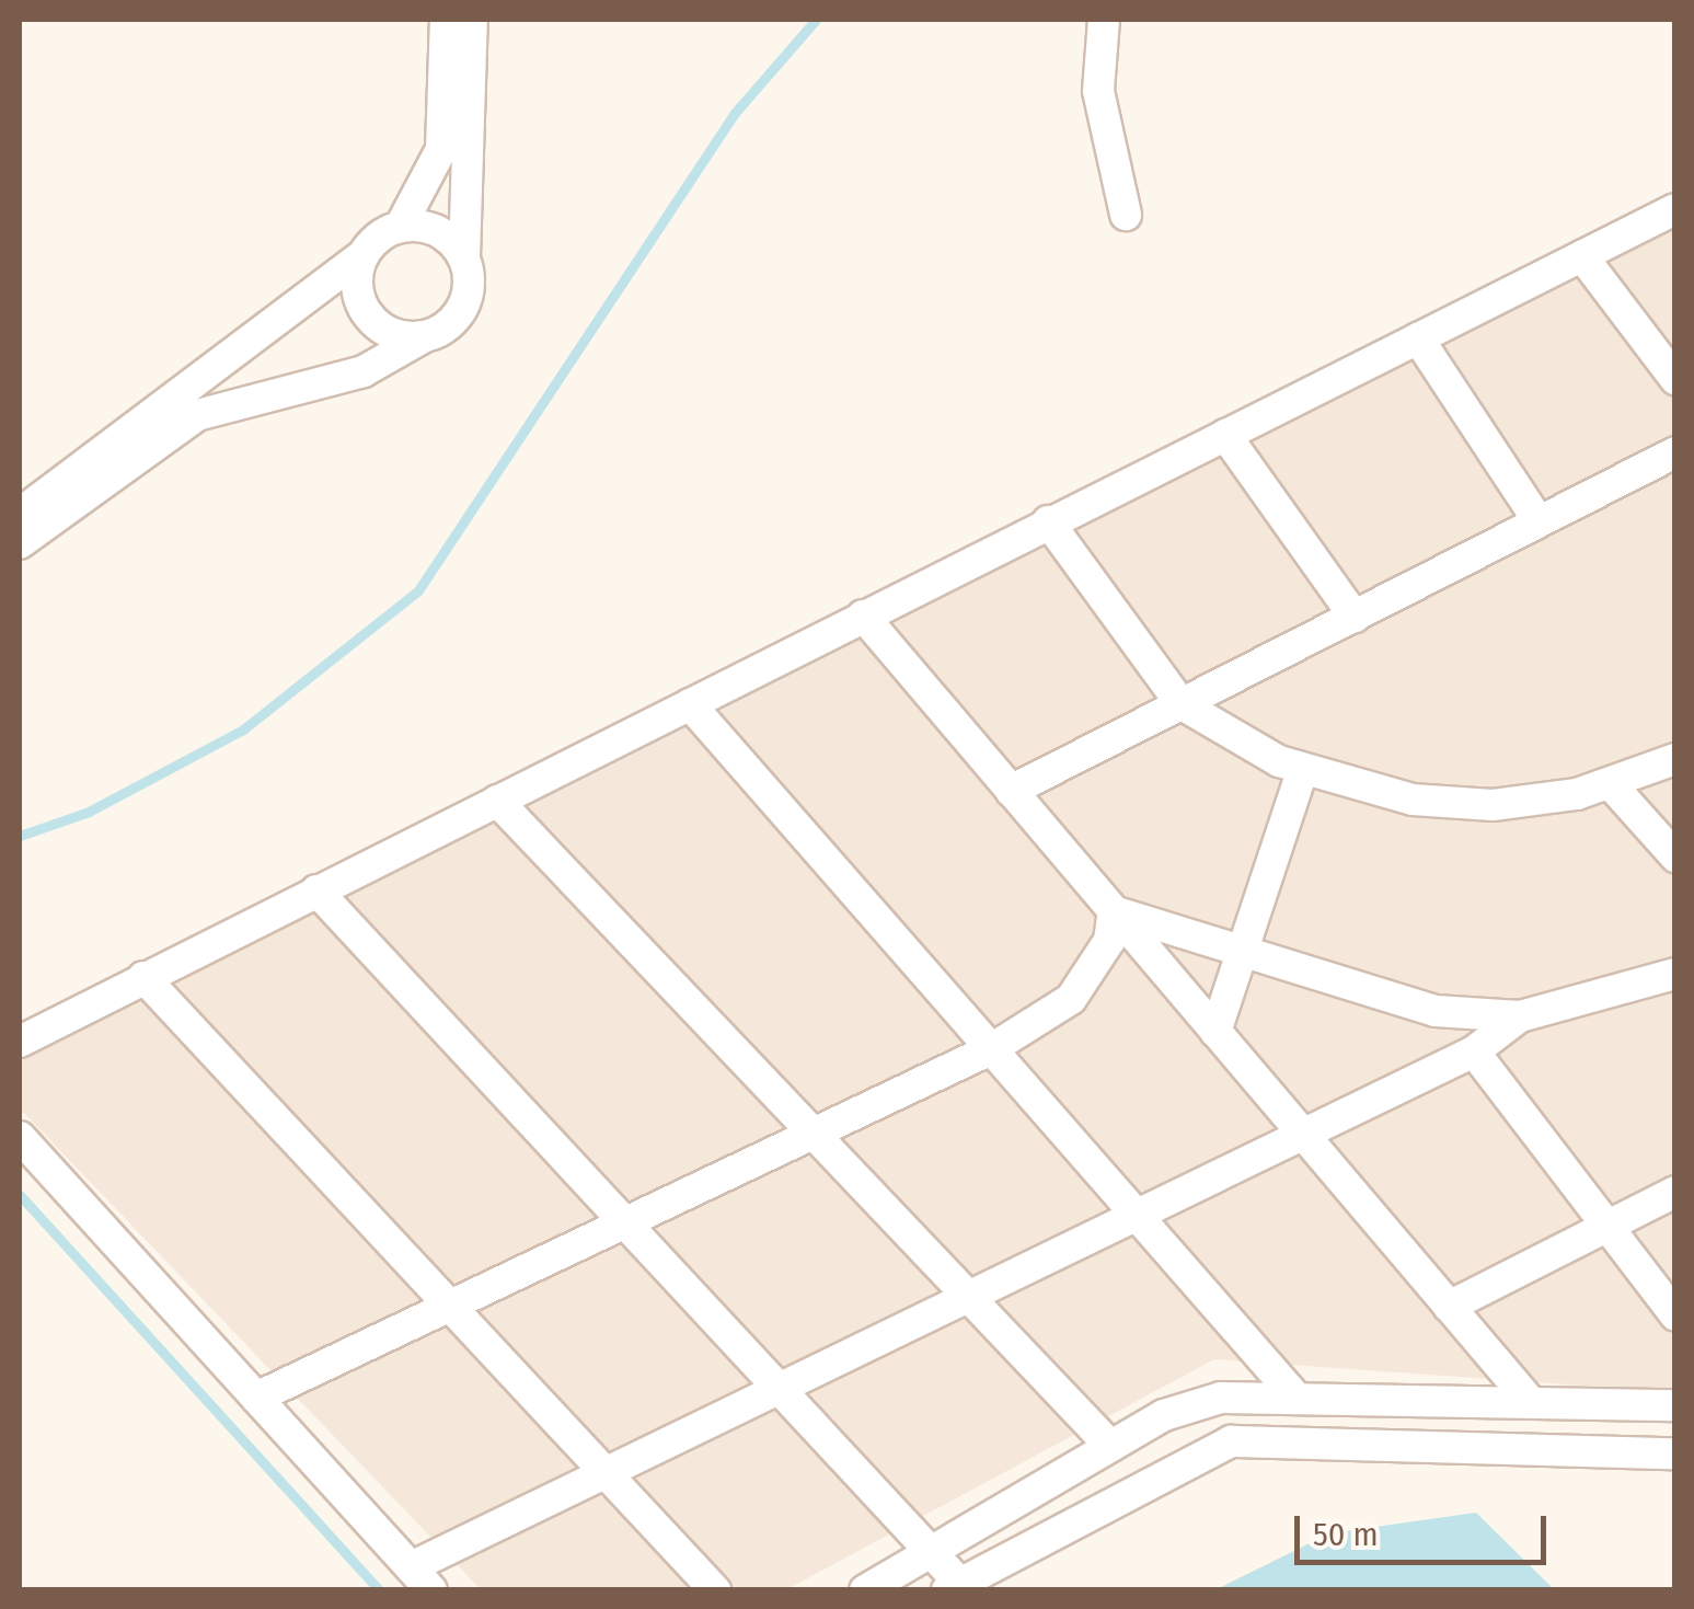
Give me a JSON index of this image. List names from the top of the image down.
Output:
{
  "scale_bar": "50 m"
}
